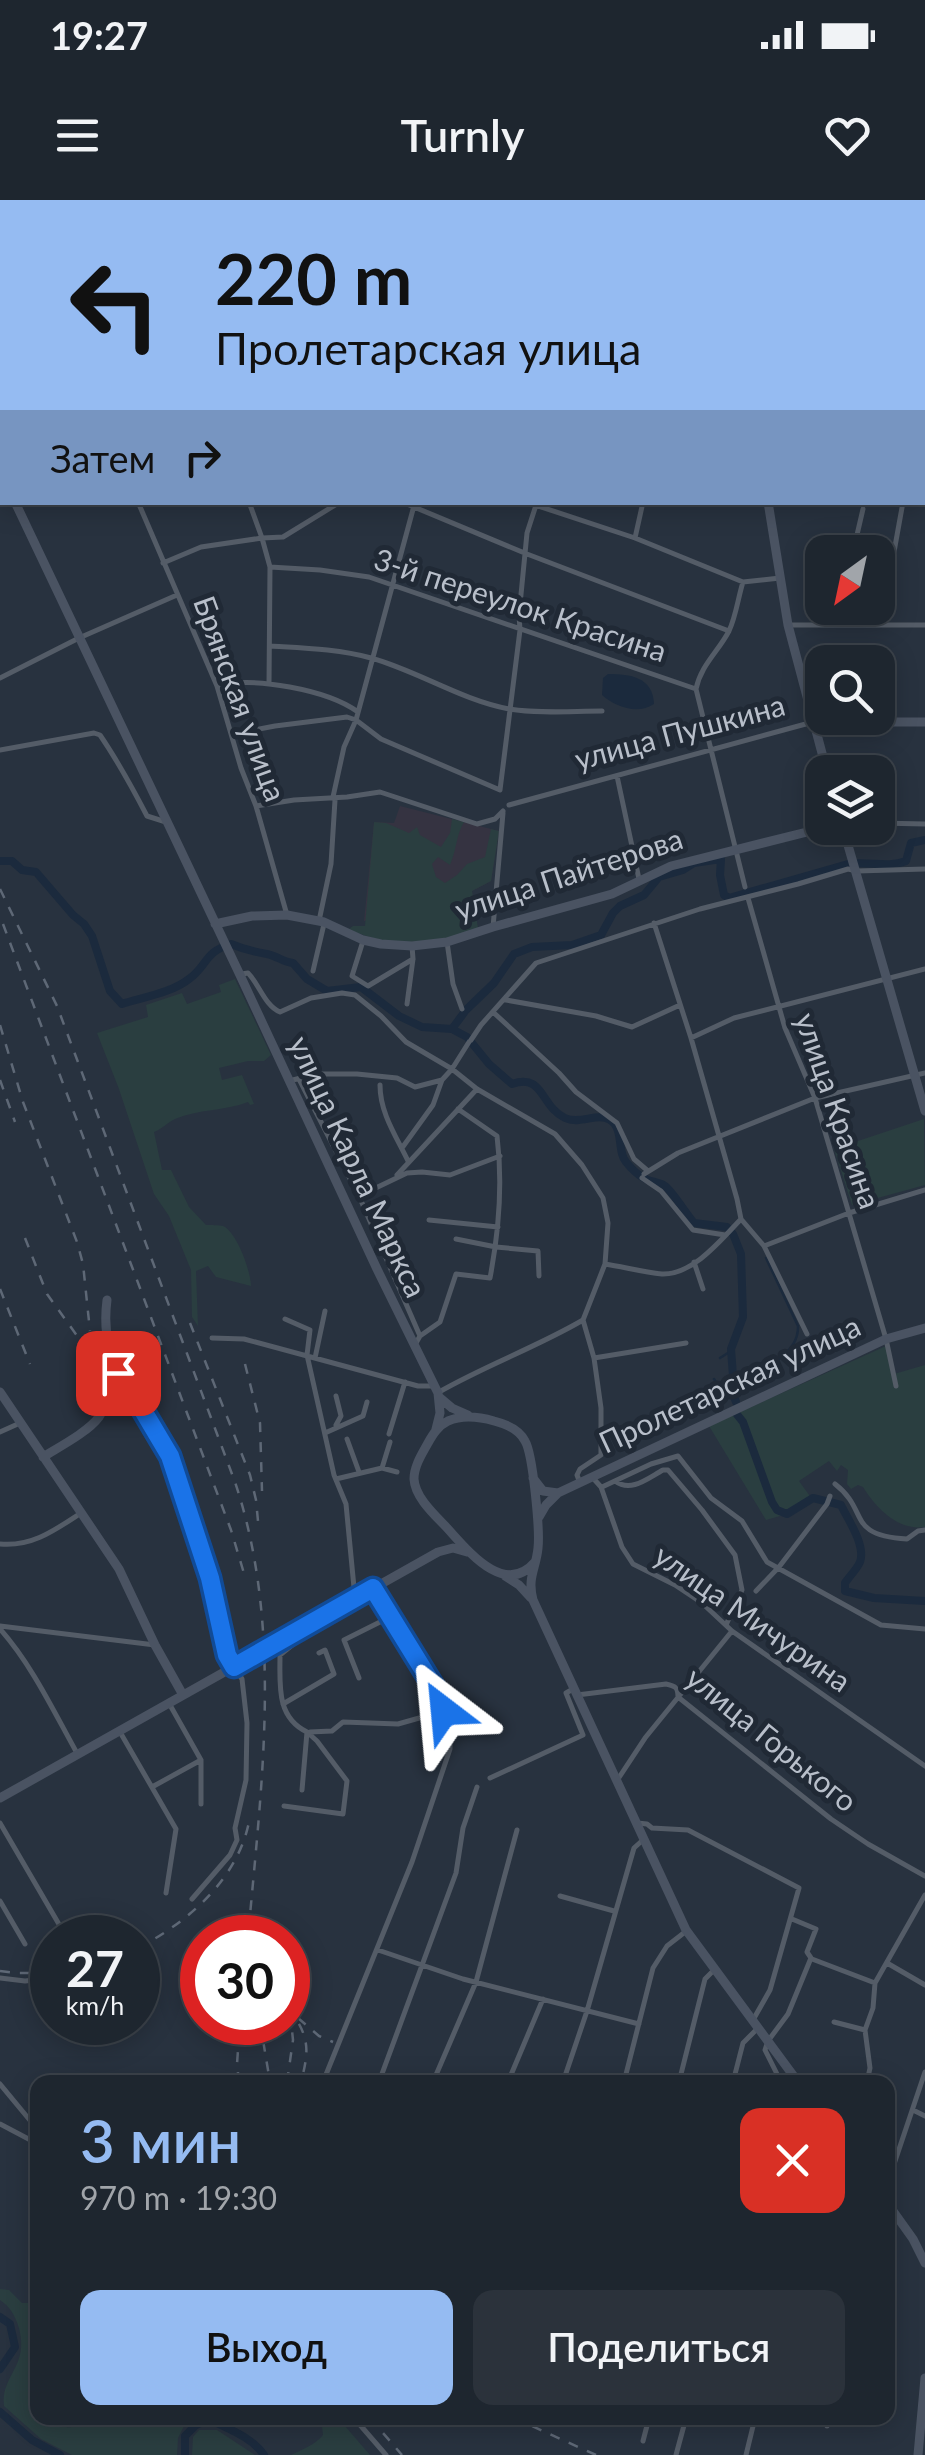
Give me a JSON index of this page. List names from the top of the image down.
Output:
{
  "streets": {
    "main road": [
      "улица Пушкина",
      "улица Пайтерова",
      "улица Карла Маркса",
      "Пролетарская улица"
    ],
    "street": [
      "3-й переулок Красина",
      "Брянская улица",
      "улица Красина",
      "улица Мичурина",
      "улица Горького"
    ]
  },
  "crossings": [
    ["Брянская улица", "улица Пайтерова"],
    ["улица Пайтерова", "улица Карла Маркса"],
    ["улица Красина", "Пролетарская улица"],
    ["Пролетарская улица", "улица Мичурина"]
  ],
  "north": "bottom left",
  "page": {
    "status": "19:27",
    "header": "Turnly",
    "turn": ["220 m", "Пролетарская улица"],
    "then": "Затем",
    "speed": "27 km/h",
    "limit": "30",
    "heading": ["3 мин", "970 m · 19:30"],
    "buttons": ["Выход", "Поделиться"]
  }
}
